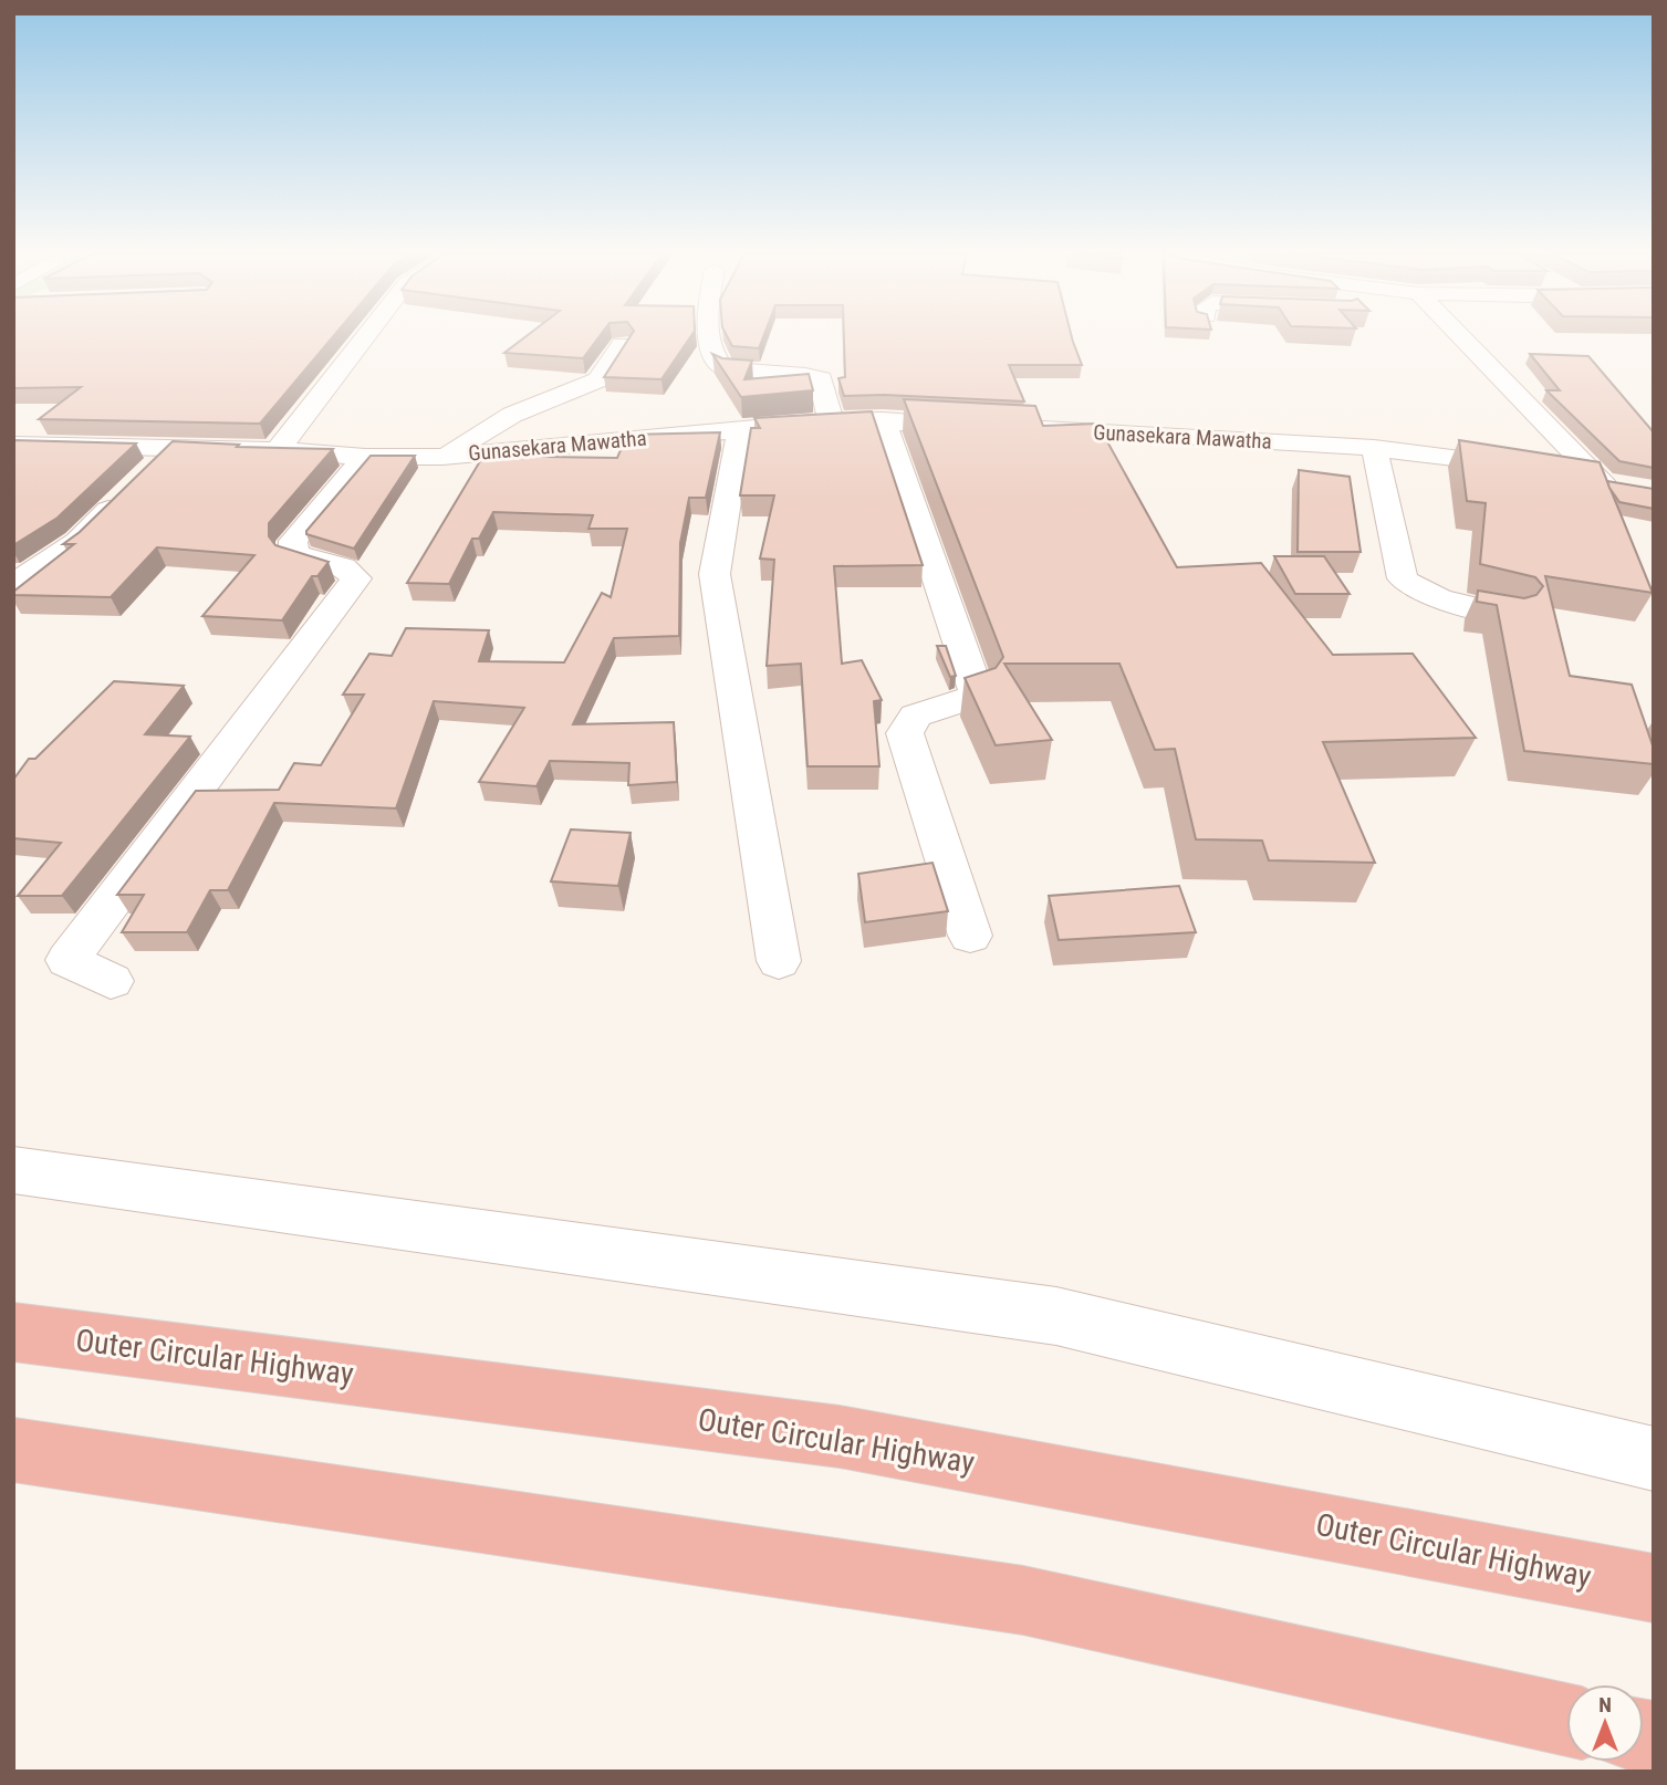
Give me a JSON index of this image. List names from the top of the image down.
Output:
{
  "streets": {
    "highway": ["Outer Circular Highway"],
    "street": ["Gunasekara Mawatha"]
  },
  "north": "top"
}
